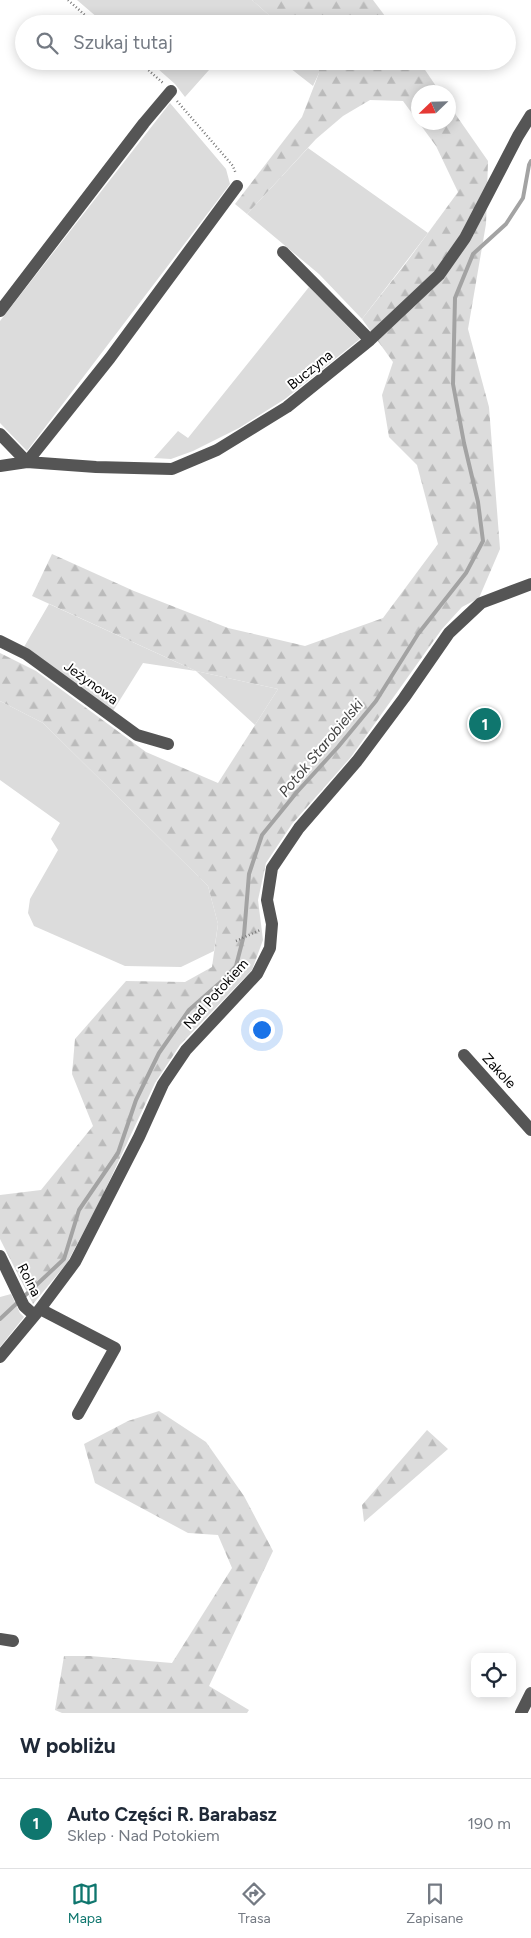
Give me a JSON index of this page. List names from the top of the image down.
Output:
{
  "streets": {
    "street": [
      "Buczyna",
      "Jeżynowa",
      "Nad Potokiem",
      "Zakole",
      "Rolna"
    ]
  },
  "crossings": [
    ["Nad Potokiem", "Rolna"]
  ],
  "water": ["Potok Starobielski"],
  "north": "bottom left",
  "page": {
    "search": "Szukaj tutaj",
    "pins": "1",
    "heading": "W pobliżu",
    "list": [
      {
        "mark": "1",
        "name": "Auto Części R. Barabasz",
        "note": "Sklep · Nad Potokiem",
        "value": "190 m"
      }
    ],
    "nav": ["Mapa", "Trasa", "Zapisane"]
  }
}
